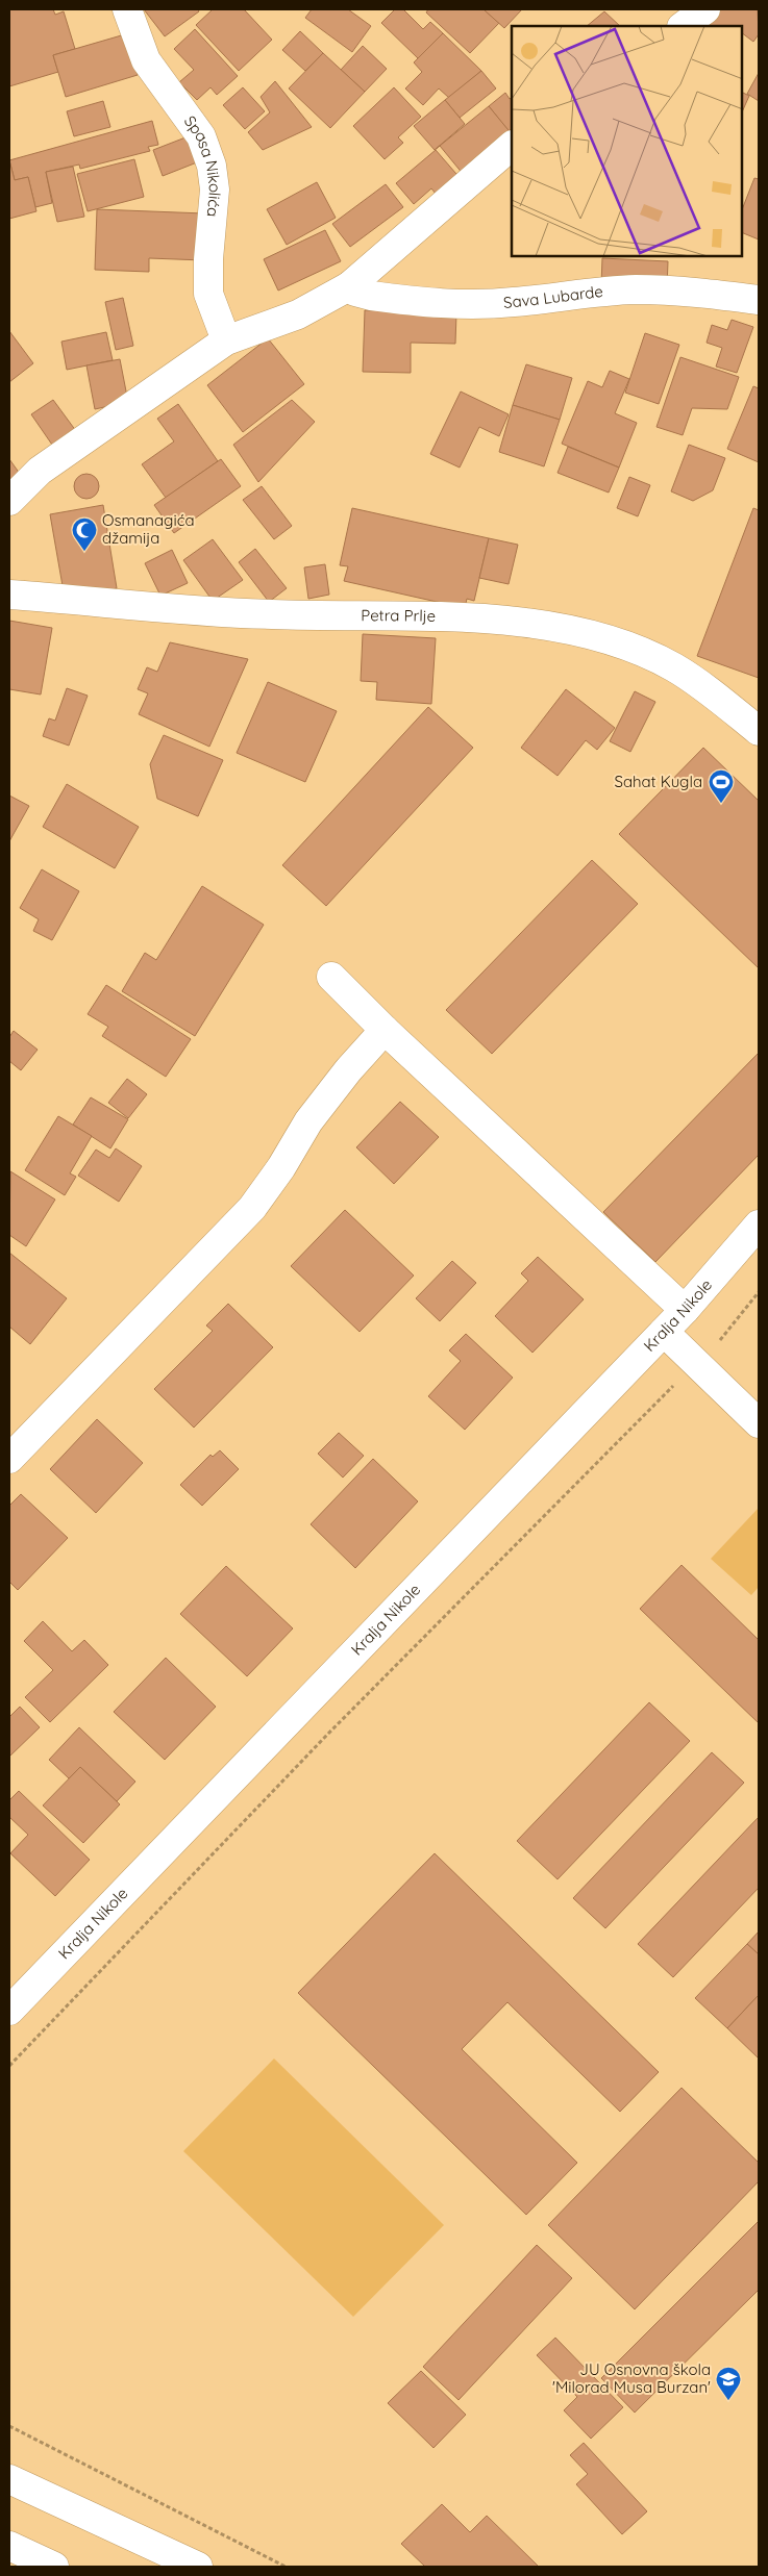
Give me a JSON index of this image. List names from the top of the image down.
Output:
{
  "streets": {
    "street": [
      "Spasa Nikolića",
      "Sava Lubarde",
      "Petra Prlje",
      "Kralja Nikole"
    ]
  },
  "places": {
    "mosque": ["Osmanagića džamija"],
    "sports": ["Sahat Kugla"],
    "school or university": ["JU Osnovna škola 'Milorad Musa Burzan'"]
  }
}
